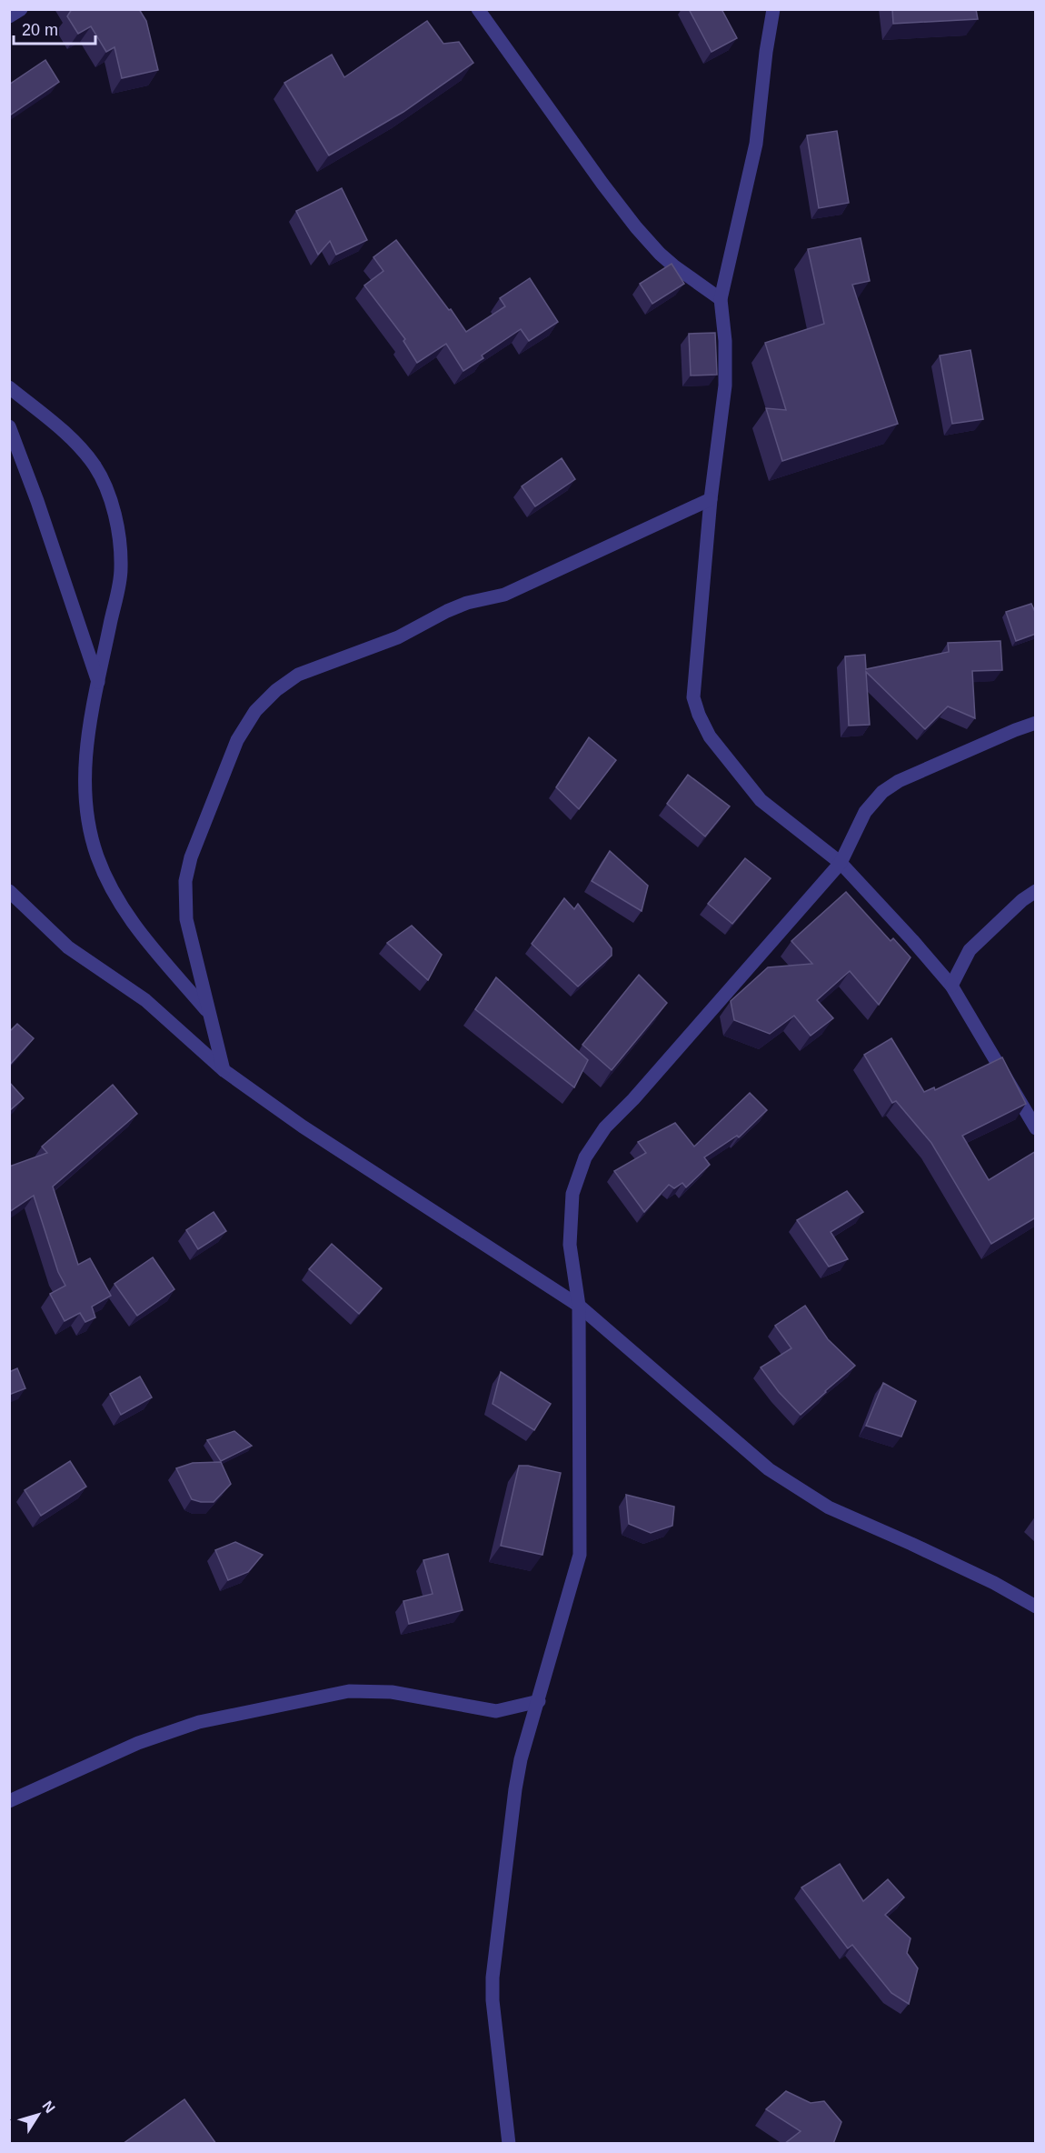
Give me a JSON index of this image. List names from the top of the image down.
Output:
{
  "scale_bar": "20 m",
  "north": "top right"
}
